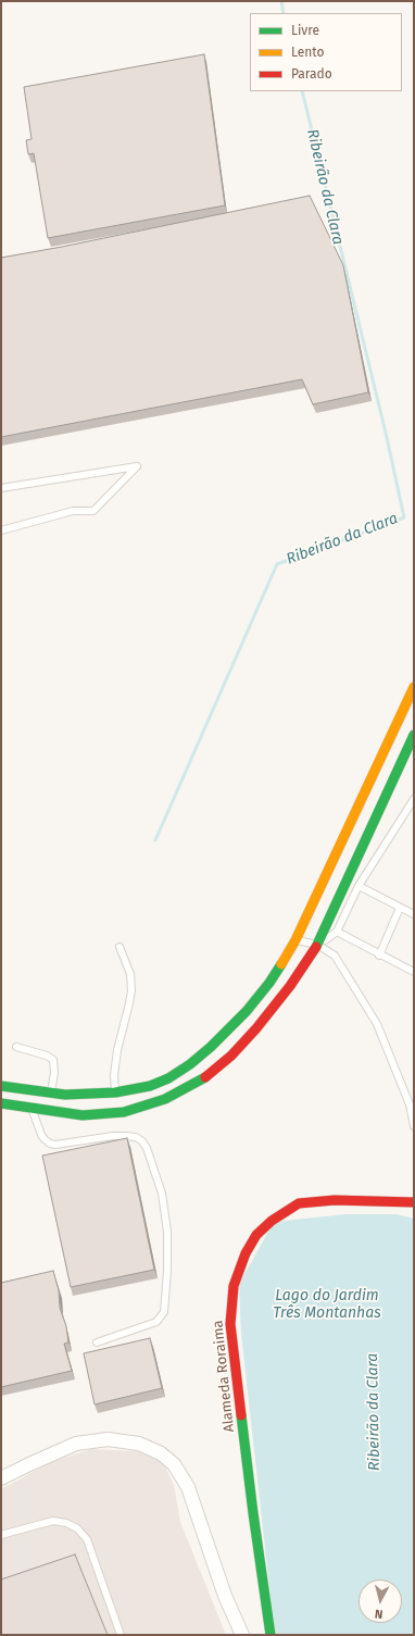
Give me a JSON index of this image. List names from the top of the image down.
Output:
{
  "streets": {
    "main road": ["Alameda Roraima"]
  },
  "water": ["Ribeirão da Clara", "Lago do Jardim Três Montanhas"],
  "legend": ["Livre", "Lento", "Parado"],
  "north": "bottom"
}
